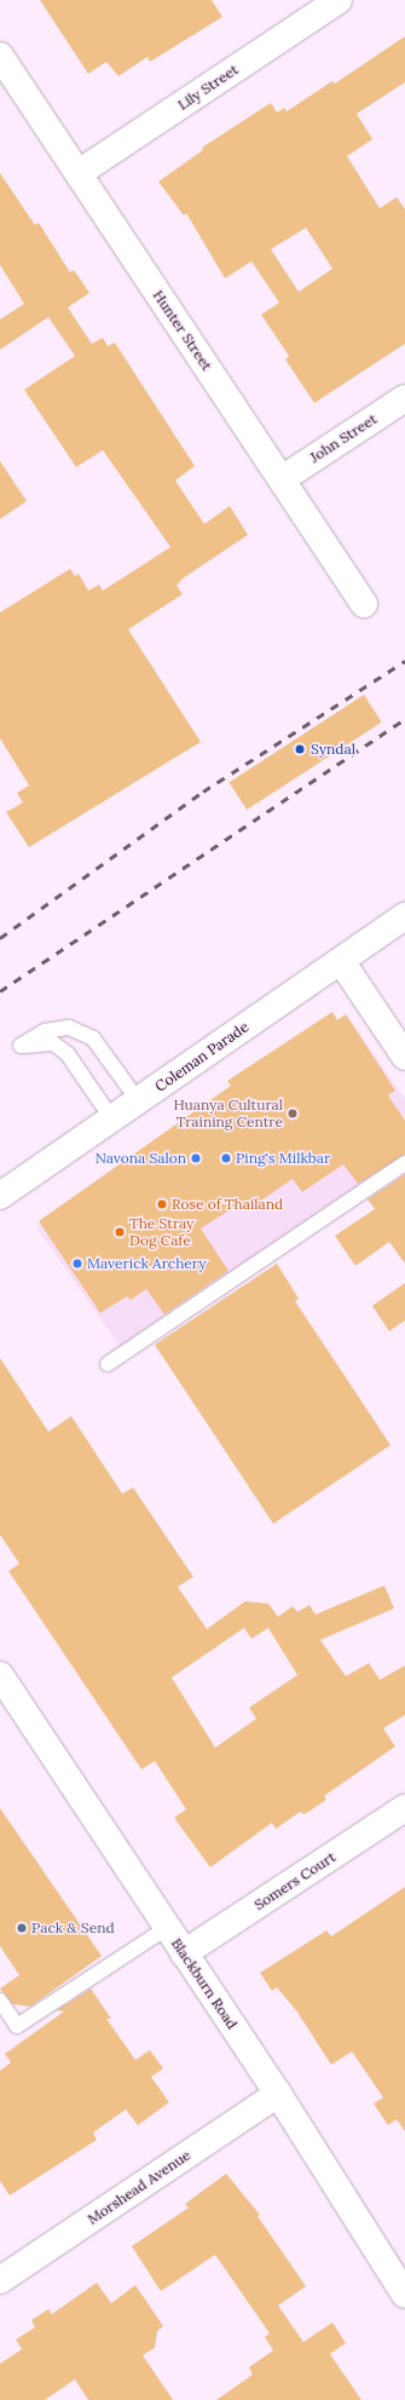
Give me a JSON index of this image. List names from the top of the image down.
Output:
{
  "streets": {
    "street": [
      "Lily Street",
      "Hunter Street",
      "John Street",
      "Coleman Parade",
      "Somers Court",
      "Blackburn Road",
      "Morshead Avenue"
    ]
  },
  "crossings": [
    ["Lily Street", "Hunter Street"],
    ["Hunter Street", "John Street"],
    ["Somers Court", "Blackburn Road"],
    ["Blackburn Road", "Morshead Avenue"]
  ],
  "places": [
    "Syndal",
    "Huanya Cultural Training Centre",
    "Navona Salon",
    "Ping's Milkbar",
    "Rose of Thailand",
    "The Stray Dog Cafe",
    "Maverick Archery",
    "Pack & Send"
  ]
}
